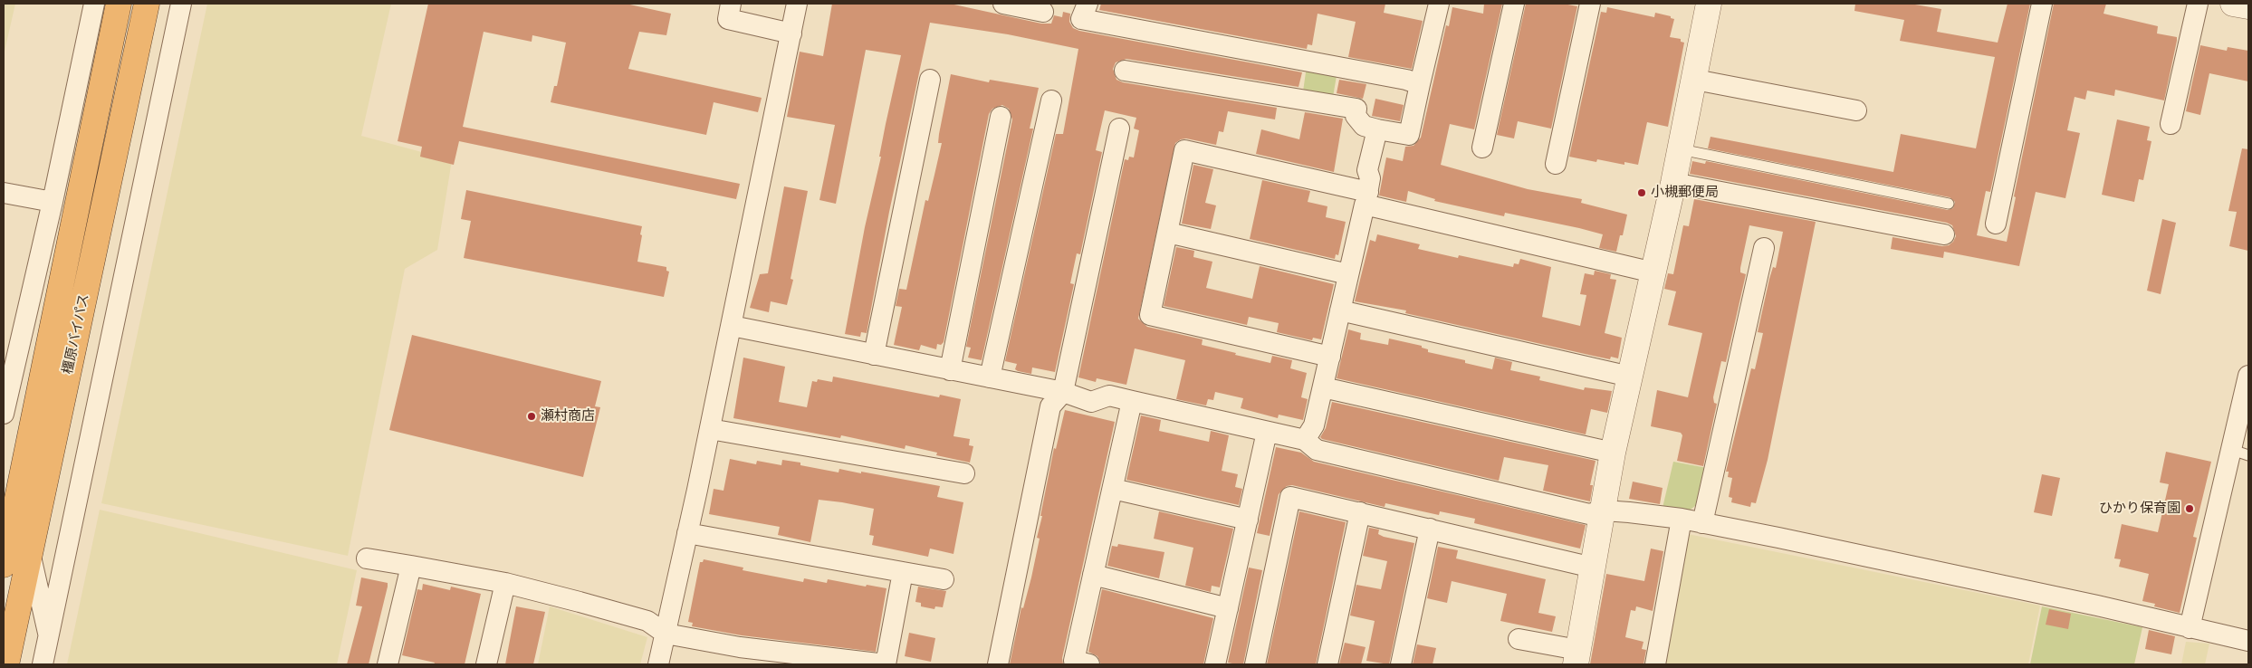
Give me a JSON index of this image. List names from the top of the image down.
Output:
{
  "streets": {
    "highway": ["橿原バイパス"]
  },
  "places": ["小槻郵便局", "瀬村商店", "ひかり保育園"]
}
